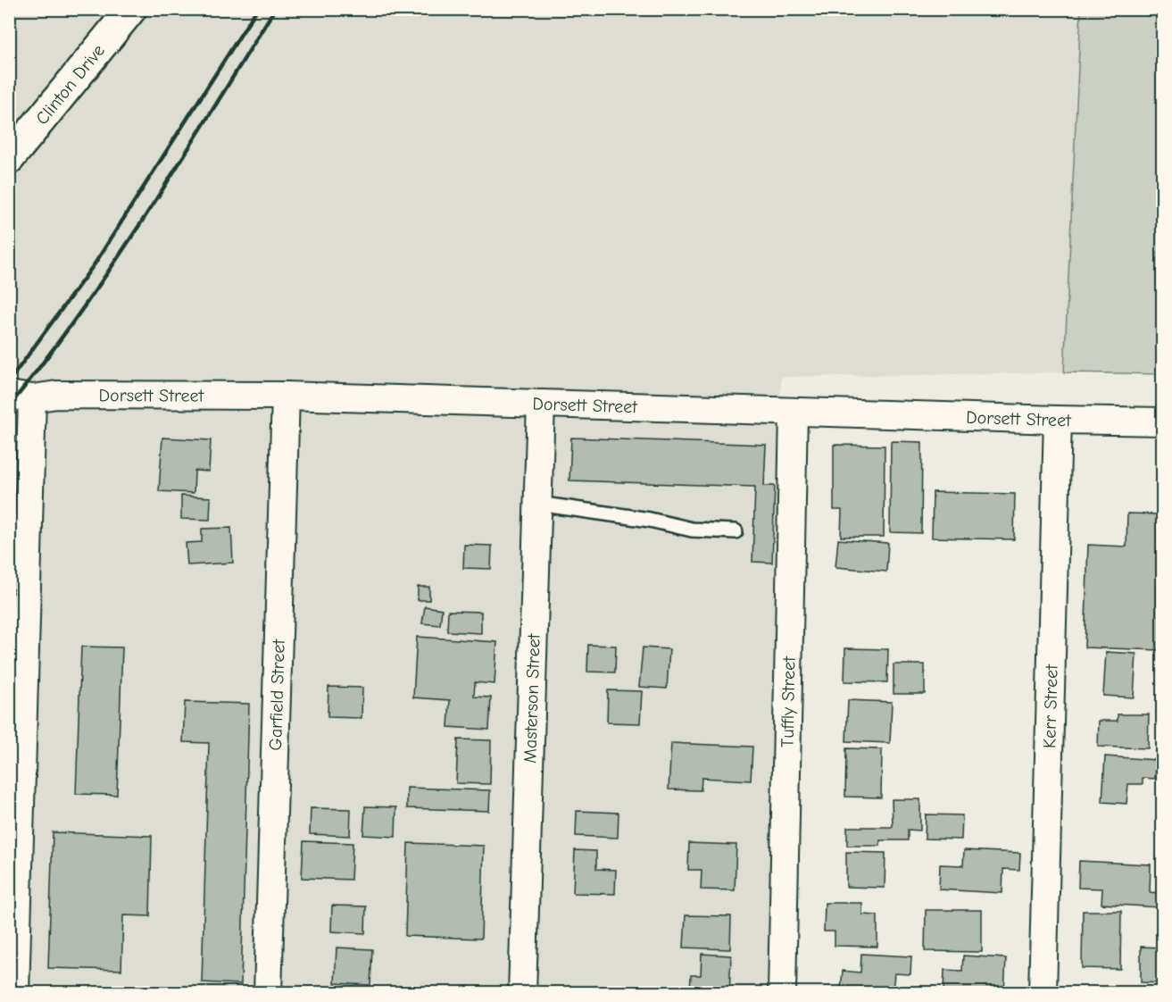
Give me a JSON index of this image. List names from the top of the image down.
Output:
{
  "streets": {
    "main road": ["Clinton Drive"],
    "street": [
      "Dorsett Street",
      "Garfield Street",
      "Masterson Street",
      "Tuffly Street",
      "Kerr Street"
    ]
  },
  "crossings": [
    ["Dorsett Street", "Garfield Street"],
    ["Dorsett Street", "Masterson Street"],
    ["Dorsett Street", "Tuffly Street"],
    ["Dorsett Street", "Kerr Street"]
  ]
}
